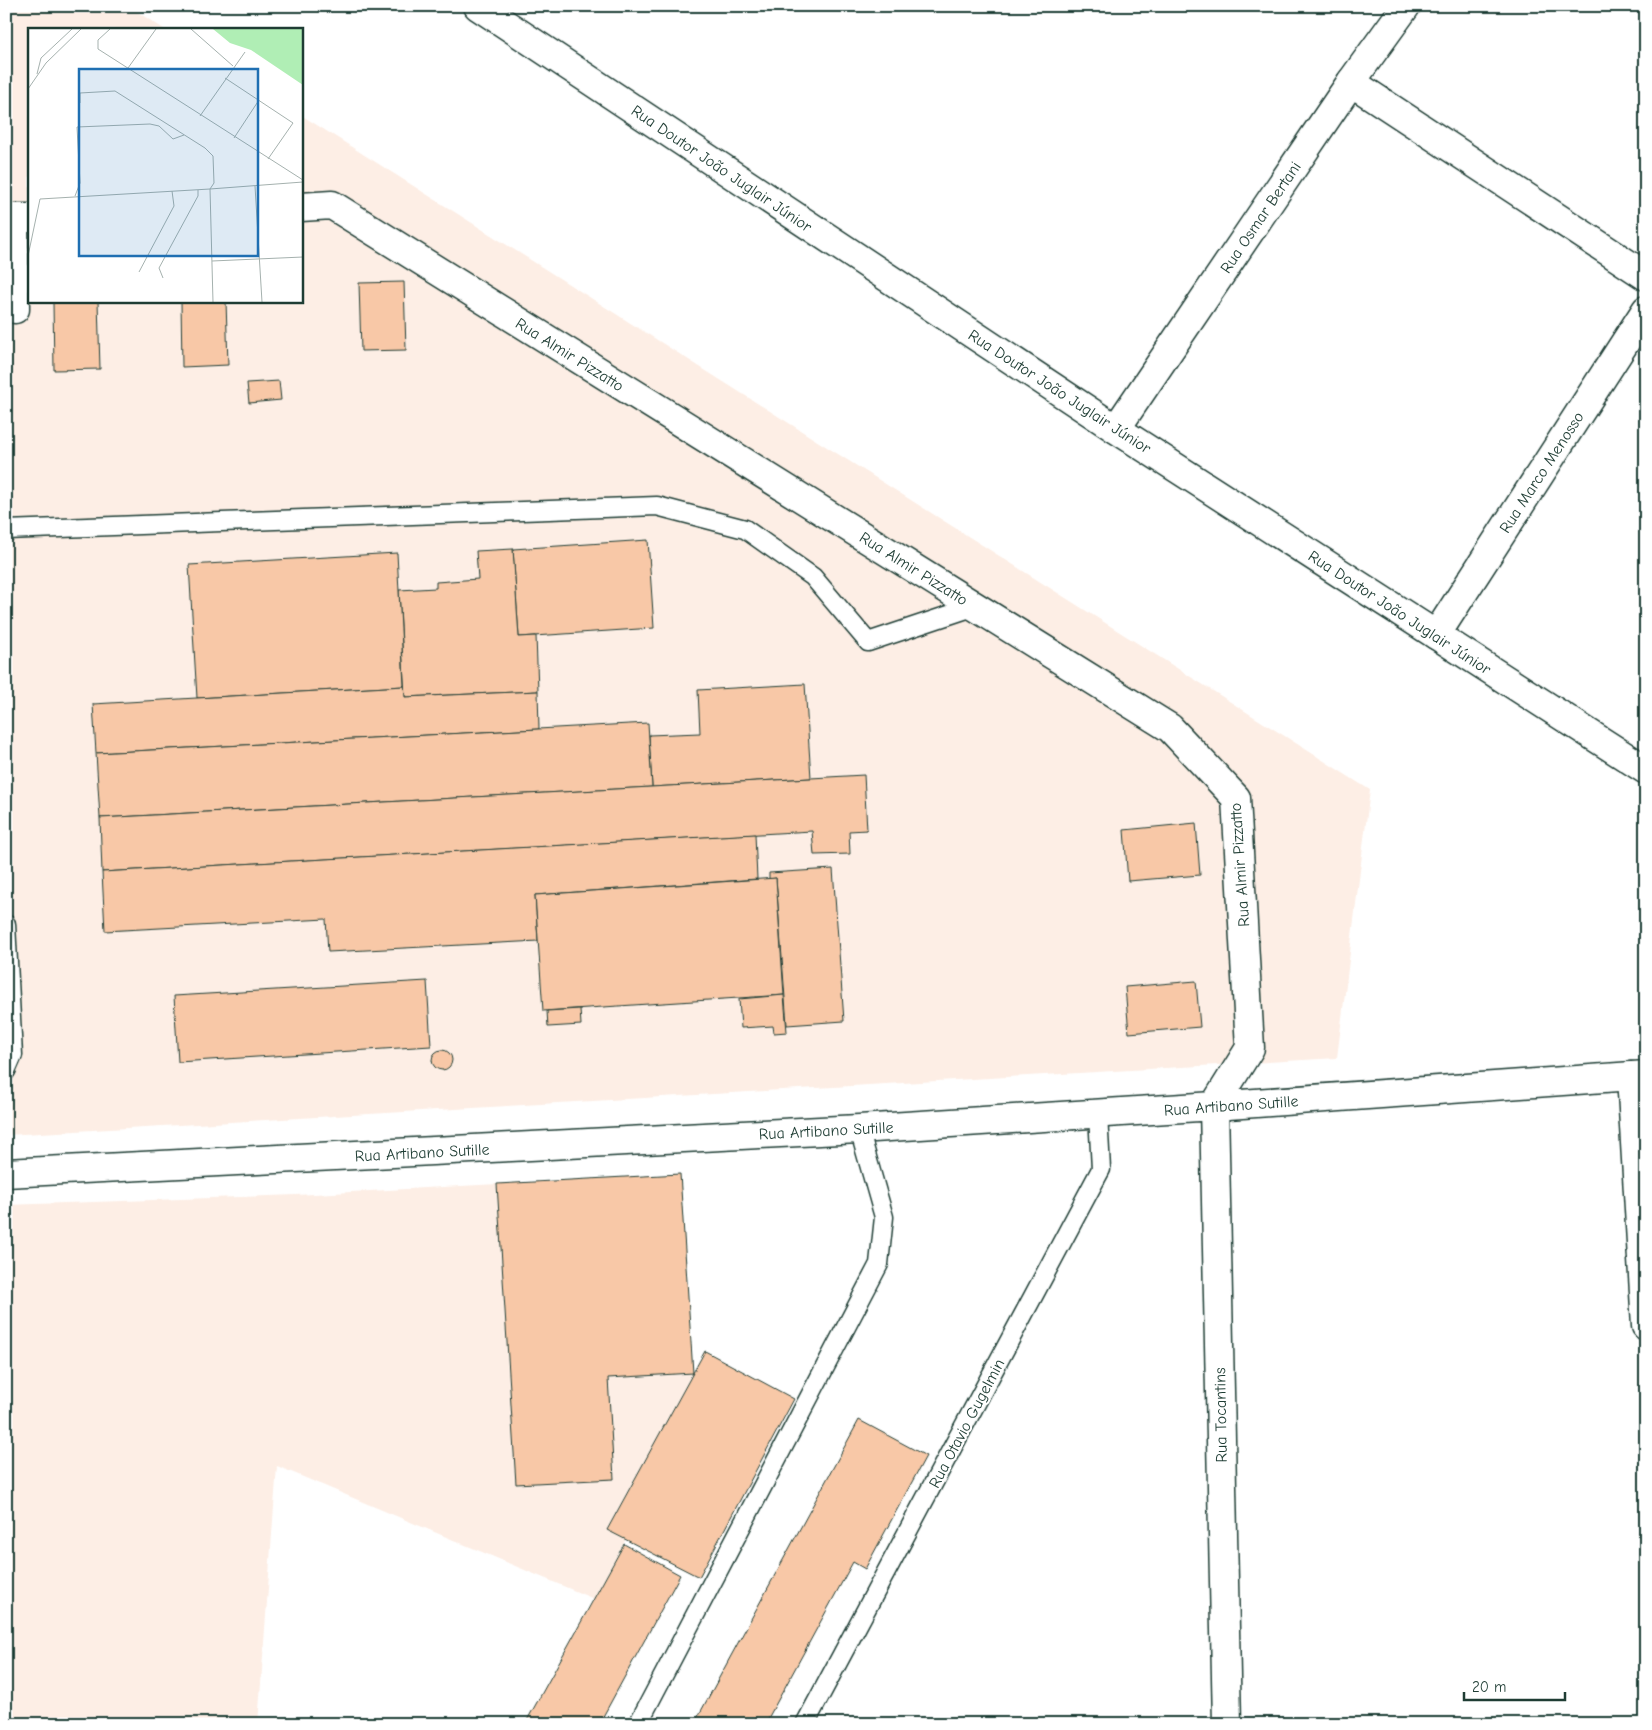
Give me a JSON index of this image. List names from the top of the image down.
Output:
{
  "streets": {
    "street": [
      "Rua Doutor João Juglair Júnior",
      "Rua Osmar Bertani",
      "Rua Almir Pizzatto",
      "Rua Marco Menosso",
      "Rua Artibano Sutille",
      "Rua Tocantins"
    ],
    "lane": ["Rua Otavio Gugelmin"]
  },
  "crossings": [
    ["Rua Doutor João Juglair Júnior", "Rua Osmar Bertani"],
    ["Rua Doutor João Juglair Júnior", "Rua Marco Menosso"],
    ["Rua Almir Pizzatto", "Rua Artibano Sutille"],
    ["Rua Almir Pizzatto", "Rua Tocantins"],
    ["Rua Artibano Sutille", "Rua Tocantins"],
    ["Rua Artibano Sutille", "Rua Otavio Gugelmin"]
  ],
  "scale_bar": "20 m"
}
